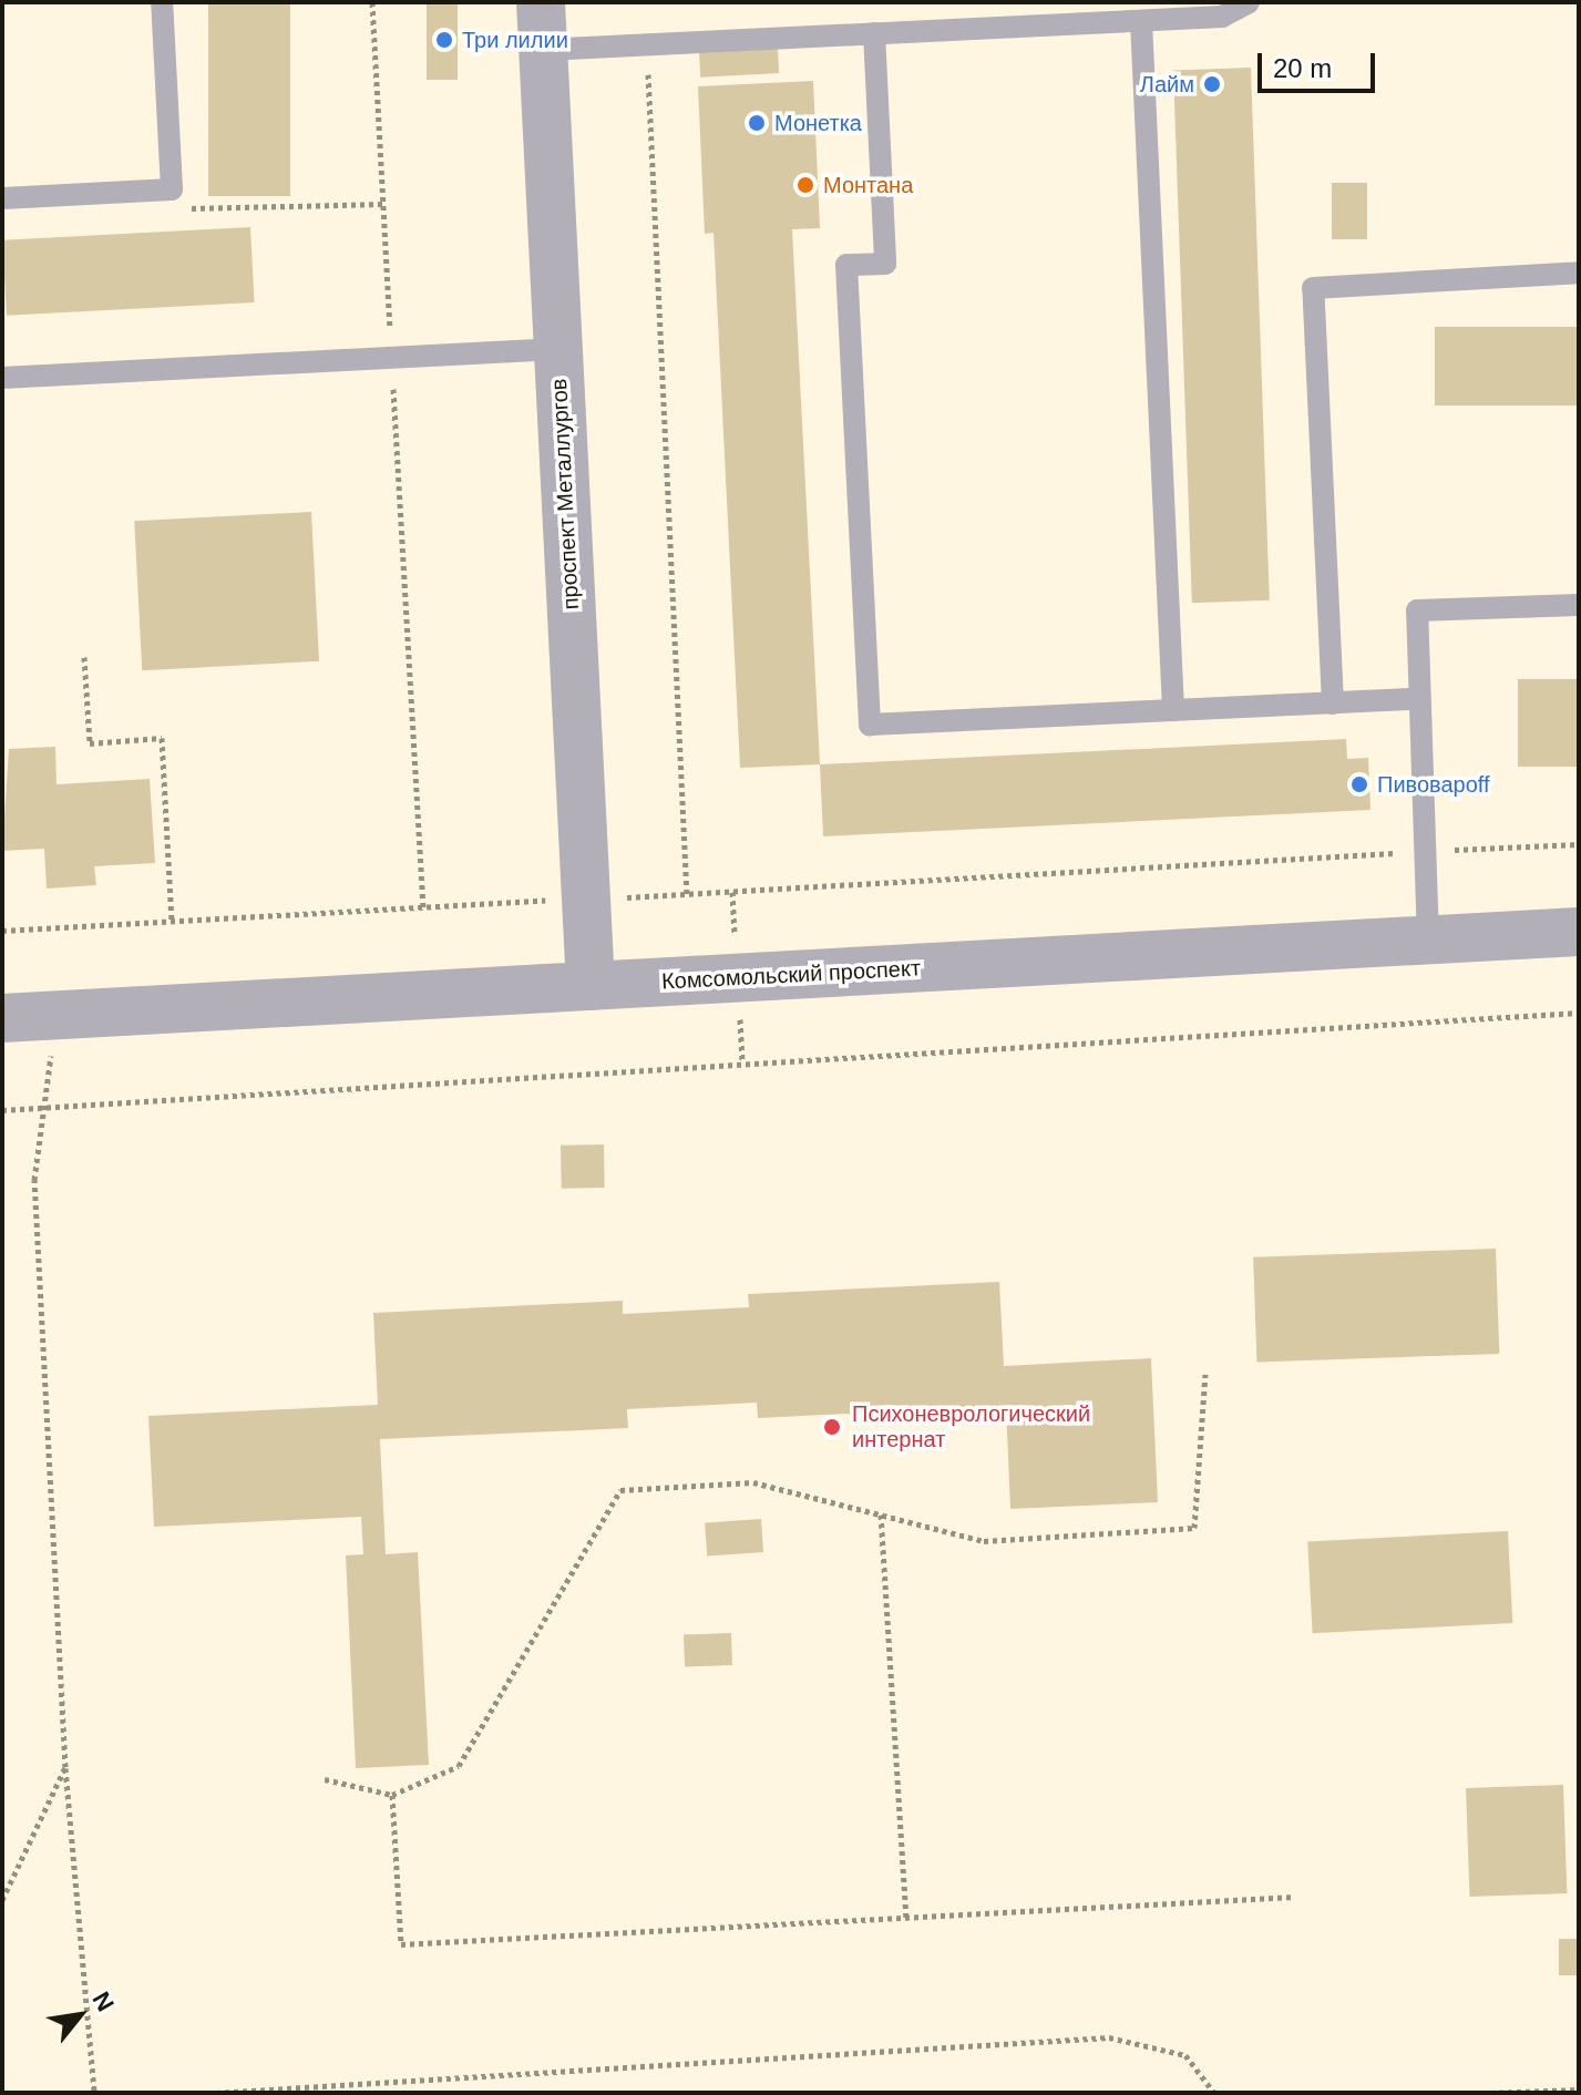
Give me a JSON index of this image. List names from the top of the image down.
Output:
{
  "streets": {
    "street": ["проспект Металлургов", "Комсомольский проспект"]
  },
  "crossings": [
    ["проспект Металлургов", "Комсомольский проспект"]
  ],
  "places": [
    "Три лилии",
    "Лайм",
    "Монетка",
    "Монтана",
    "Пивовароff",
    "Психоневрологический интернат"
  ],
  "scale_bar": "20 m",
  "north": "top right"
}
